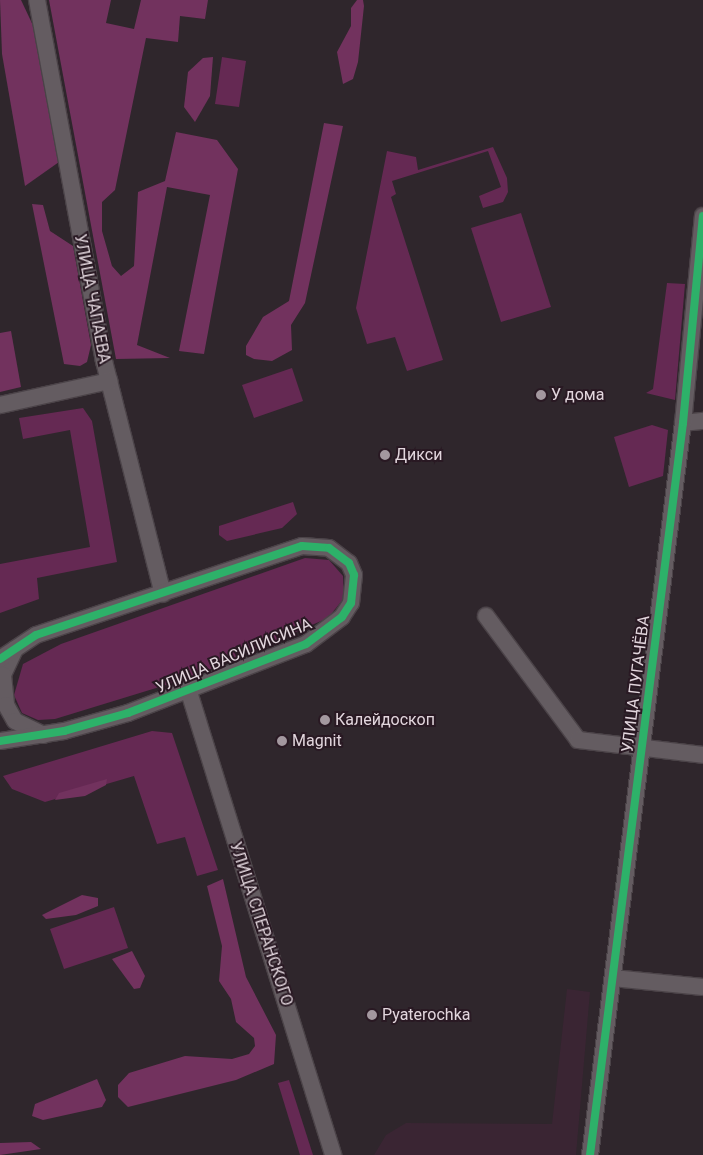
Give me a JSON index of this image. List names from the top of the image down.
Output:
{
  "streets": {
    "street": [
      "УЛИЦА ЧАПАЕВА",
      "УЛИЦА ВАСИЛИСИНА",
      "УЛИЦА ПУГАЧЁВА",
      "УЛИЦА СПЕРАНСКОГО"
    ]
  },
  "crossings": [
    ["УЛИЦА ЧАПАЕВА", "УЛИЦА ВАСИЛИСИНА"],
    ["УЛИЦА ВАСИЛИСИНА", "УЛИЦА СПЕРАНСКОГО"]
  ],
  "places": [
    "У дома",
    "Дикси",
    "Калейдоскоп",
    "Magnit",
    "Pyaterochka"
  ]
}
